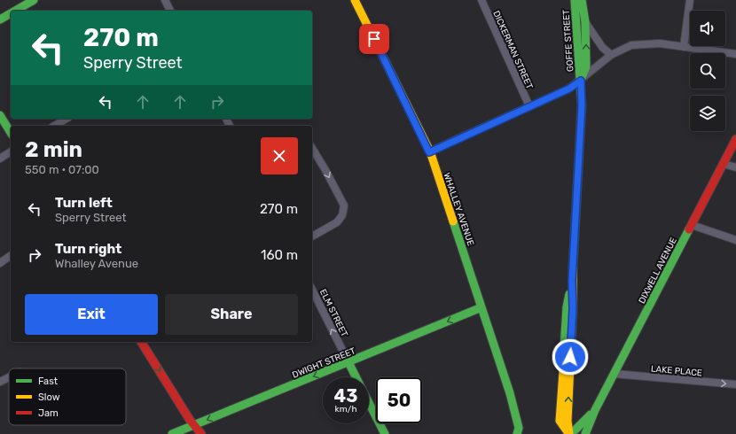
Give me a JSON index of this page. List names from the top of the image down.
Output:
{
  "streets": {
    "main road": [
      "GOFFE STREET",
      "WHALLEY AVENUE",
      "DIXWELL AVENUE",
      "ELM STREET",
      "DWIGHT STREET"
    ],
    "street": ["DICKERMAN STREET", "LAKE PLACE"]
  },
  "crossings": [
    ["GOFFE STREET", "DIXWELL AVENUE"],
    ["WHALLEY AVENUE", "DWIGHT STREET"],
    ["DIXWELL AVENUE", "LAKE PLACE"],
    ["ELM STREET", "DWIGHT STREET"]
  ],
  "one_way": ["ELM STREET", "DWIGHT STREET", "LAKE PLACE"],
  "legend": ["Fast", "Slow", "Jam"],
  "page": {
    "turn": ["270 m", "Sperry Street"],
    "heading": ["2 min", "550 m · 07:00"],
    "list": [
      {
        "name": "Turn left",
        "note": "Sperry Street",
        "value": "270 m"
      },
      {
        "name": "Turn right",
        "note": "Whalley Avenue",
        "value": "160 m"
      }
    ],
    "buttons": ["Exit", "Share"],
    "speed": "43 km/h",
    "limit": "50"
  }
}
